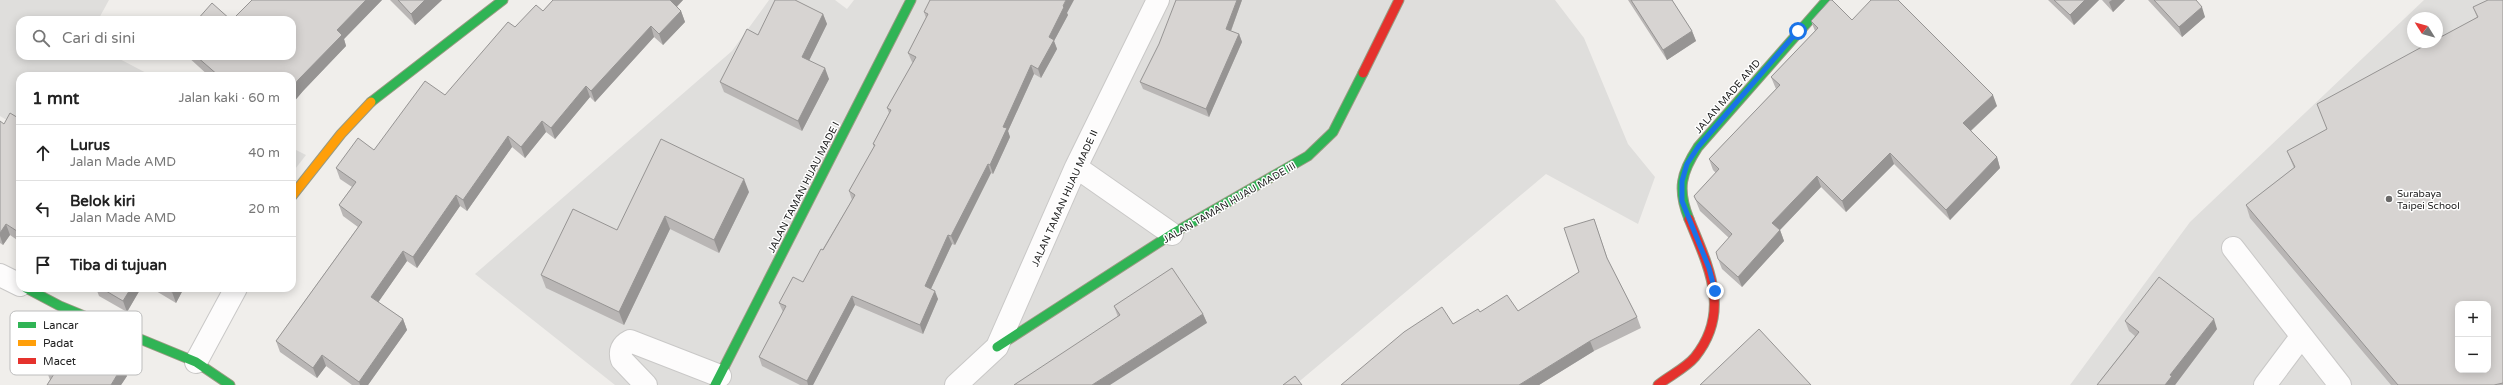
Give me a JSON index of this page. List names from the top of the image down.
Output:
{
  "streets": {
    "street": [
      "JALAN MADE AMD",
      "JALAN TAMAN HIJAU MADE I",
      "JALAN TAMAN HIJAU MADE II",
      "JALAN TAMAN HIJAU MADE III"
    ]
  },
  "crossings": [
    ["JALAN TAMAN HIJAU MADE II", "JALAN TAMAN HIJAU MADE III"]
  ],
  "places": ["Surabaya Taipei School"],
  "legend": ["Lancar", "Padat", "Macet"],
  "north": "top left",
  "page": {
    "search": "Cari di sini",
    "heading": ["1 mnt", "Jalan kaki · 60 m"],
    "list": [
      ["Lurus", "Jalan Made AMD", "40 m"],
      ["Belok kiri", "Jalan Made AMD", "20 m"],
      "Tiba di tujuan"
    ],
    "map_buttons": ["+", "−"]
  }
}
